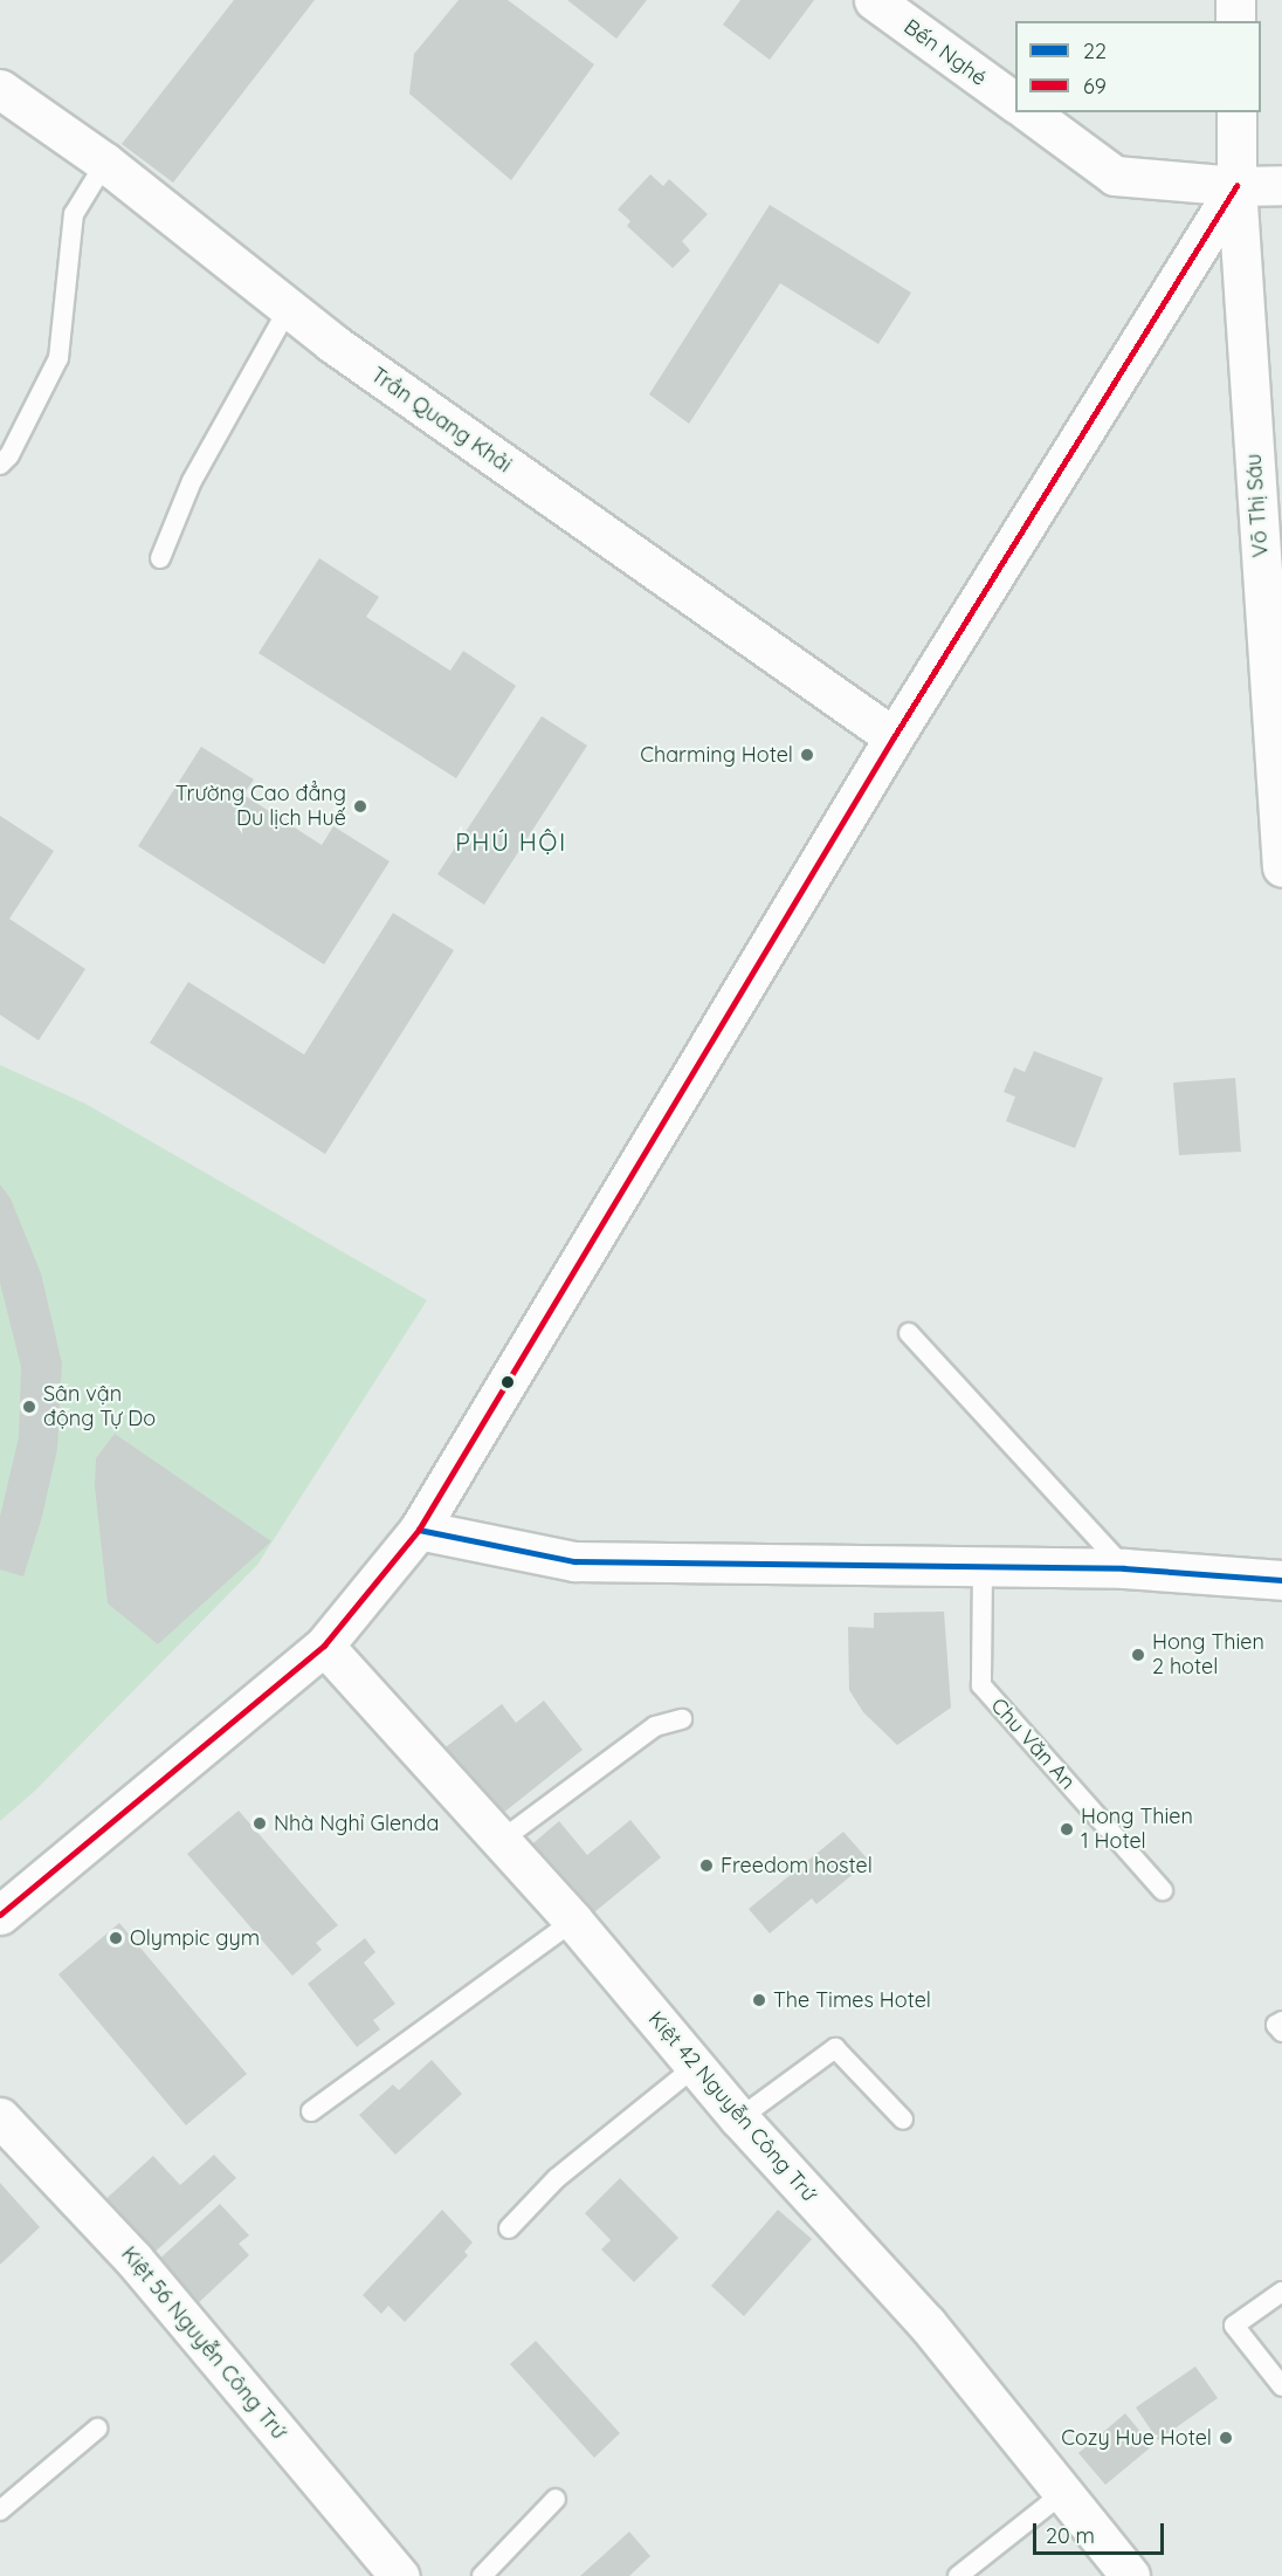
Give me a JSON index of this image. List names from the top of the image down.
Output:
{
  "streets": {
    "street": [
      "Bến Nghé",
      "Trần Quang Khải",
      "Võ Thị Sáu",
      "Kiệt 42 Nguyễn Công Trứ",
      "Kiệt 56 Nguyễn Công Trứ"
    ],
    "lane": ["Chu Văn An"]
  },
  "districts": ["PHÚ HỘI"],
  "places": [
    "Charming Hotel",
    "Trường Cao đẳng Du lịch Huế",
    "Sân vận động Tự Do",
    "Hong Thien 2 hotel",
    "Nhà Nghỉ Glenda",
    "Hong Thien 1 Hotel",
    "Freedom hostel",
    "Olympic gym",
    "The Times Hotel",
    "Cozy Hue Hotel"
  ],
  "lines": ["transit line 69", "transit line 22"],
  "legend": ["22", "69"],
  "scale_bar": "20 m"
}
